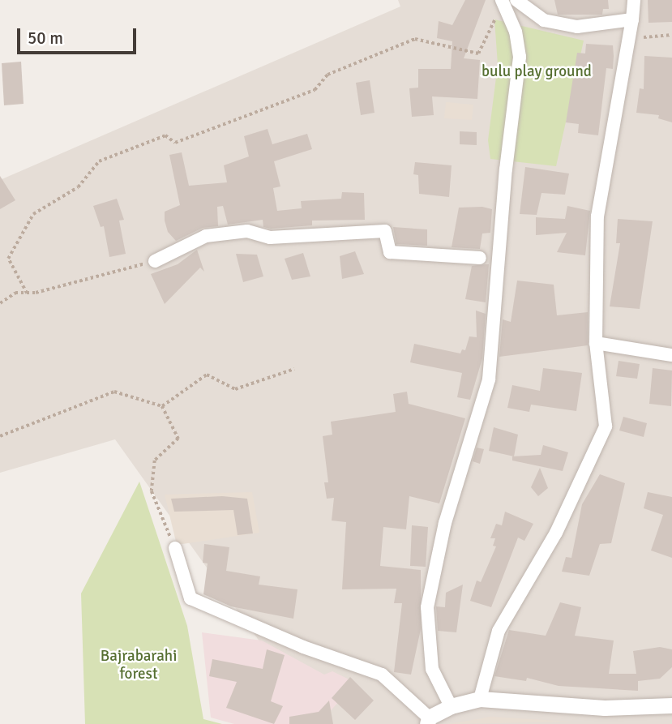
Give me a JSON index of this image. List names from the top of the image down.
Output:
{
  "parks": ["bulu play ground", "Bajrabarahi forest"],
  "scale_bar": "50 m"
}
